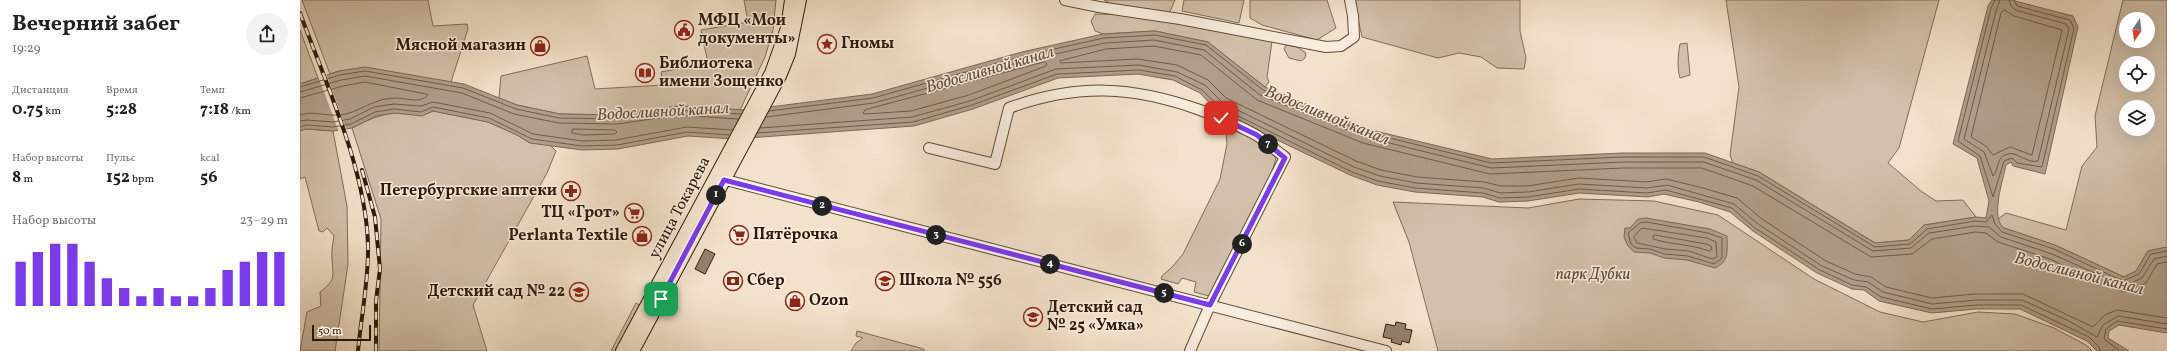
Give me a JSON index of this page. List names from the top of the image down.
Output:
{
  "streets": {
    "main road": ["улица Токарева"]
  },
  "water": ["Водосливной канал"],
  "parks": ["парк Дубки"],
  "places": {
    "public building": ["МФЦ «Мои документы»"],
    "place": ["Гномы"],
    "shop": ["Мясной магазин", "Perlanta Textile", "Ozon"],
    "library": ["Библиотека имени Зощенко"],
    "pharmacy": ["Петербургские аптеки"],
    "supermarket": ["ТЦ «Грот»", "Пятёрочка"],
    "bank": ["Сбер"],
    "school or university": ["Школа № 556", "Детский сад № 22", "Детский сад № 25 «Умка»"]
  },
  "scale_bar": "50 m",
  "north": "bottom",
  "page": {
    "heading": ["Вечерний забег", "19:29"],
    "stats": [
      ["Дистанция", "0.75 km"],
      ["Время", "5:28"],
      ["Темп", "7:18 /km"],
      ["Набор высоты", "8 m"],
      ["Пульс", "152 bpm"],
      ["kcal", "56"]
    ],
    "pins": [
      "7",
      "1",
      "2",
      "3",
      "6",
      "4",
      "5"
    ],
    "chart": ["Набор высоты", "23–29 m"],
    "scale": "50 m"
  }
}
